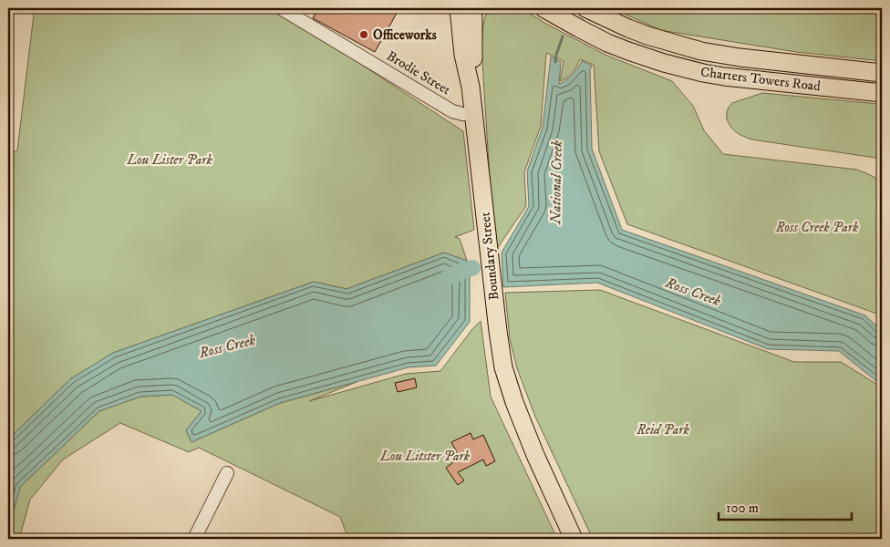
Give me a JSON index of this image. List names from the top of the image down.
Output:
{
  "streets": {
    "main road": ["Charters Towers Road", "Boundary Street"],
    "street": ["Brodie Street"]
  },
  "crossings": [
    ["Brodie Street", "Boundary Street"]
  ],
  "water": ["National Creek", "Ross Creek"],
  "parks": [
    "Lou Lister Park",
    "Ross Creek Park",
    "Reid Park",
    "Lou Litster Park"
  ],
  "places": ["Officeworks"],
  "scale_bar": "100 m"
}
